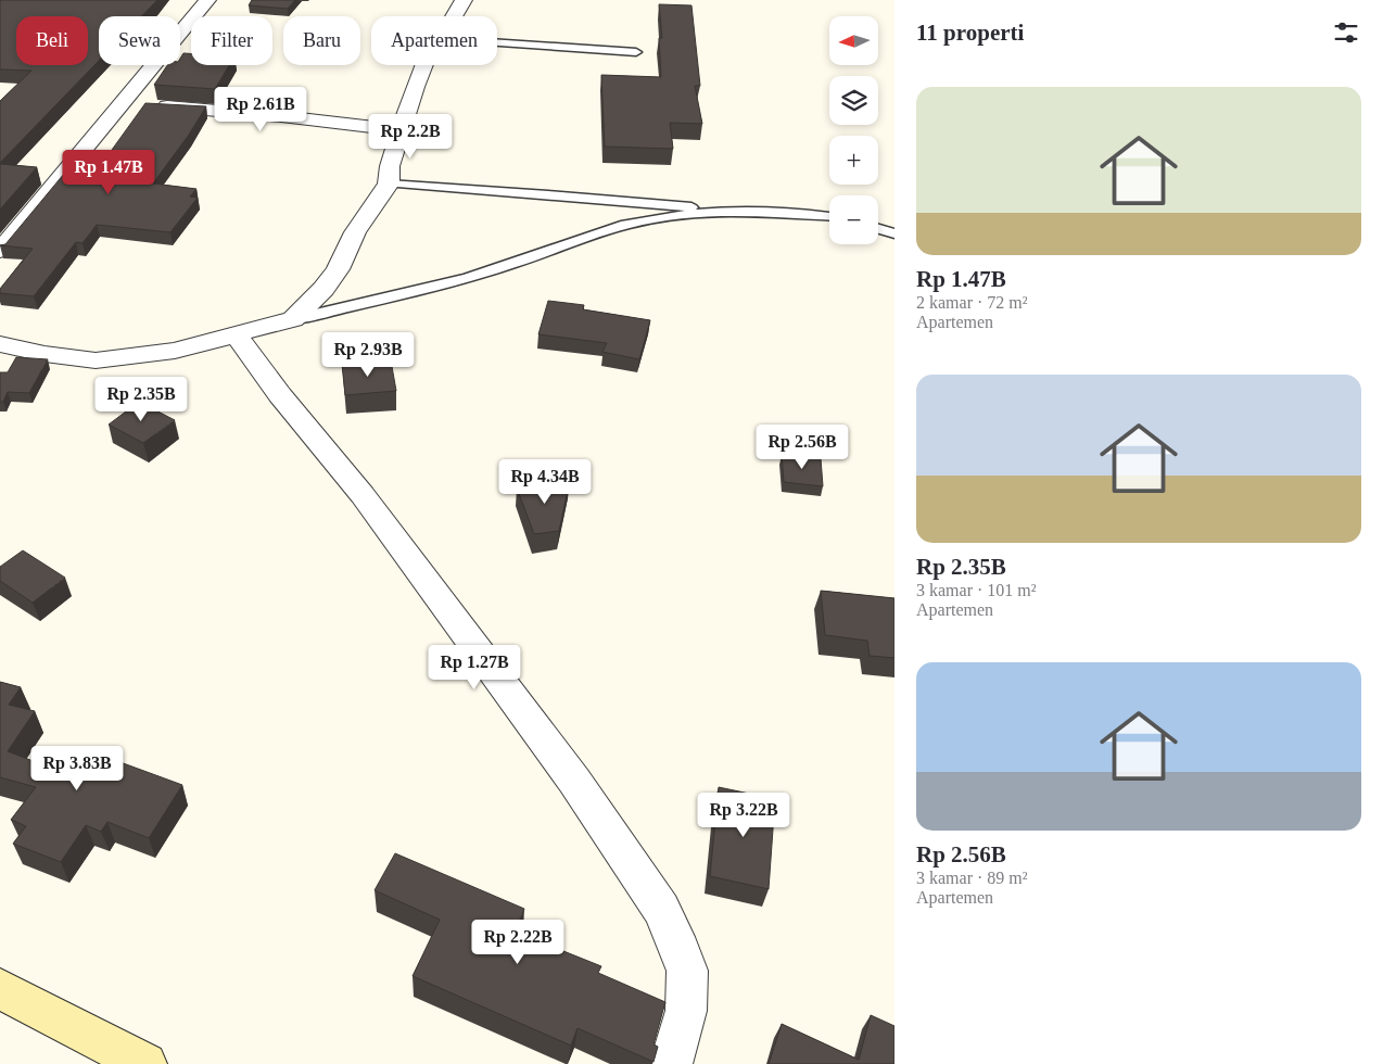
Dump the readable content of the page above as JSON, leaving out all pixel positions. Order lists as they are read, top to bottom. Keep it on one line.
{"north":"left","page":{"heading":"11 properti","map_buttons":["+","−"],"chip":["Beli","Sewa","Filter","Baru","Apartemen"],"list":[{"name":"Rp 1.47B","note":"2 kamar · 72 m² · Apartemen"},{"name":"Rp 2.35B","note":"3 kamar · 101 m² · Apartemen"},{"name":"Rp 2.56B","note":"3 kamar · 89 m² · Apartemen"}],"price":["Rp 2.61B","Rp 2.2B","Rp 1.47B","Rp 2.93B","Rp 2.35B","Rp 2.56B","Rp 4.34B","Rp 1.27B","Rp 3.83B","Rp 3.22B","Rp 2.22B"]}}
